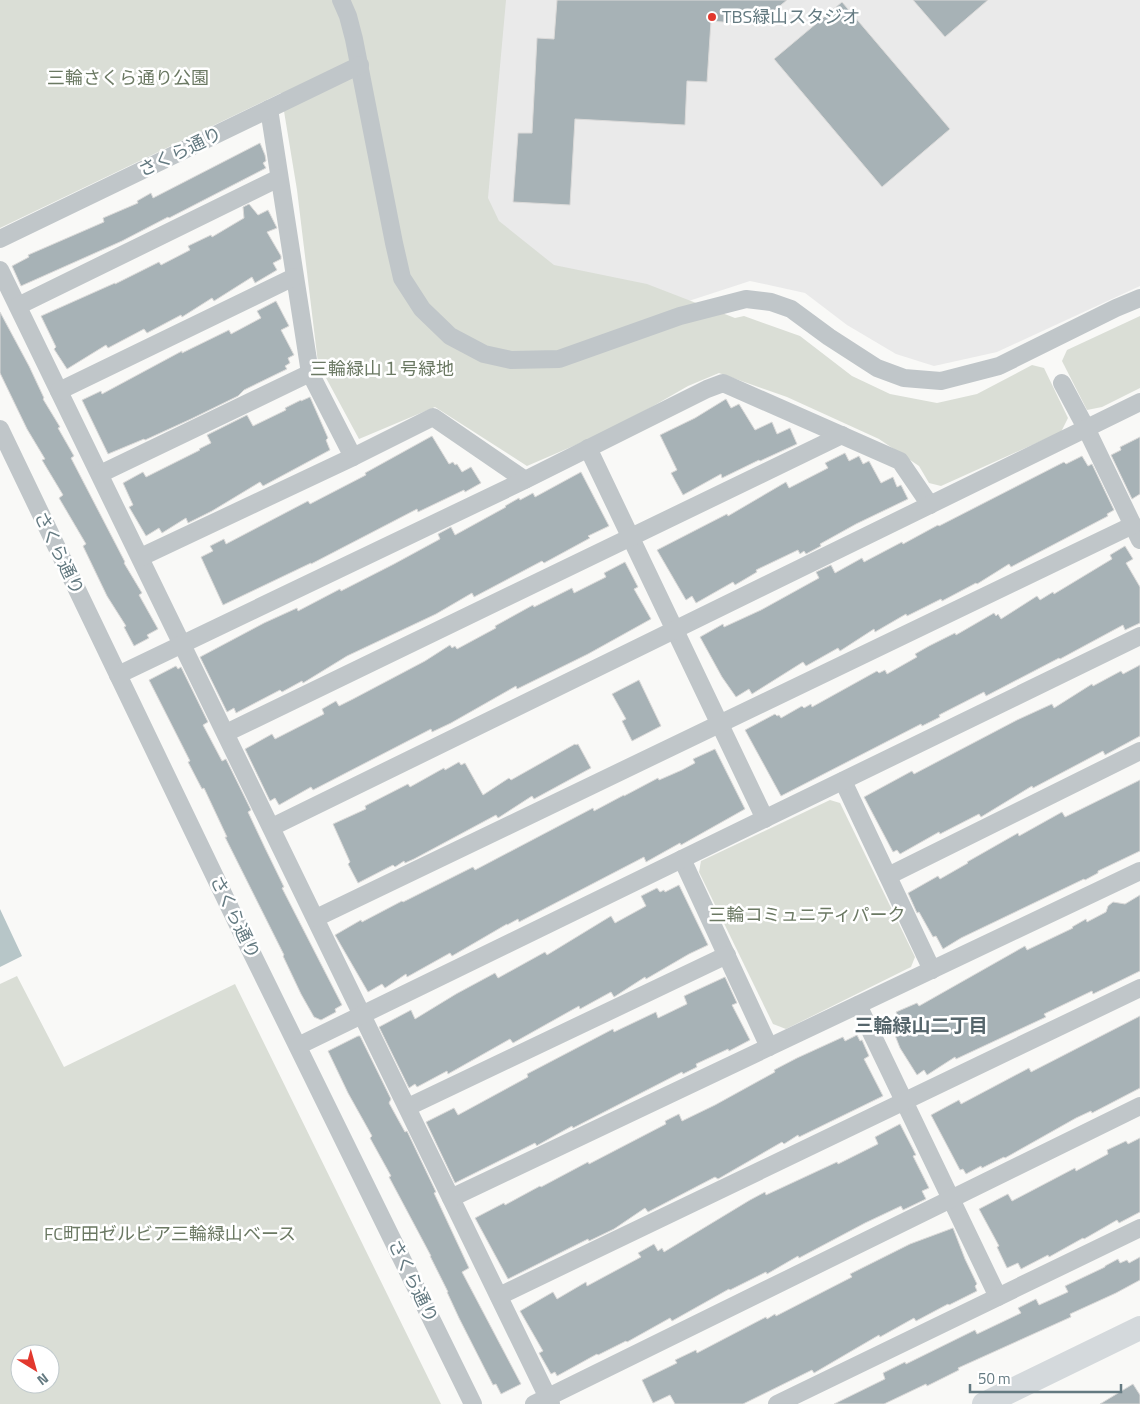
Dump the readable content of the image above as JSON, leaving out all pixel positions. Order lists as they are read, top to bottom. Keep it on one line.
{"streets":{"street":["さくら通り"]},"districts":["三輪緑山二丁目"],"parks":["三輪さくら通り公園","三輪緑山１号緑地","三輪コミュニティパーク","FC町田ゼルビア三輪緑山ベース"],"places":["TBS緑山スタジオ"],"scale_bar":"50 m","north":"bottom right"}
